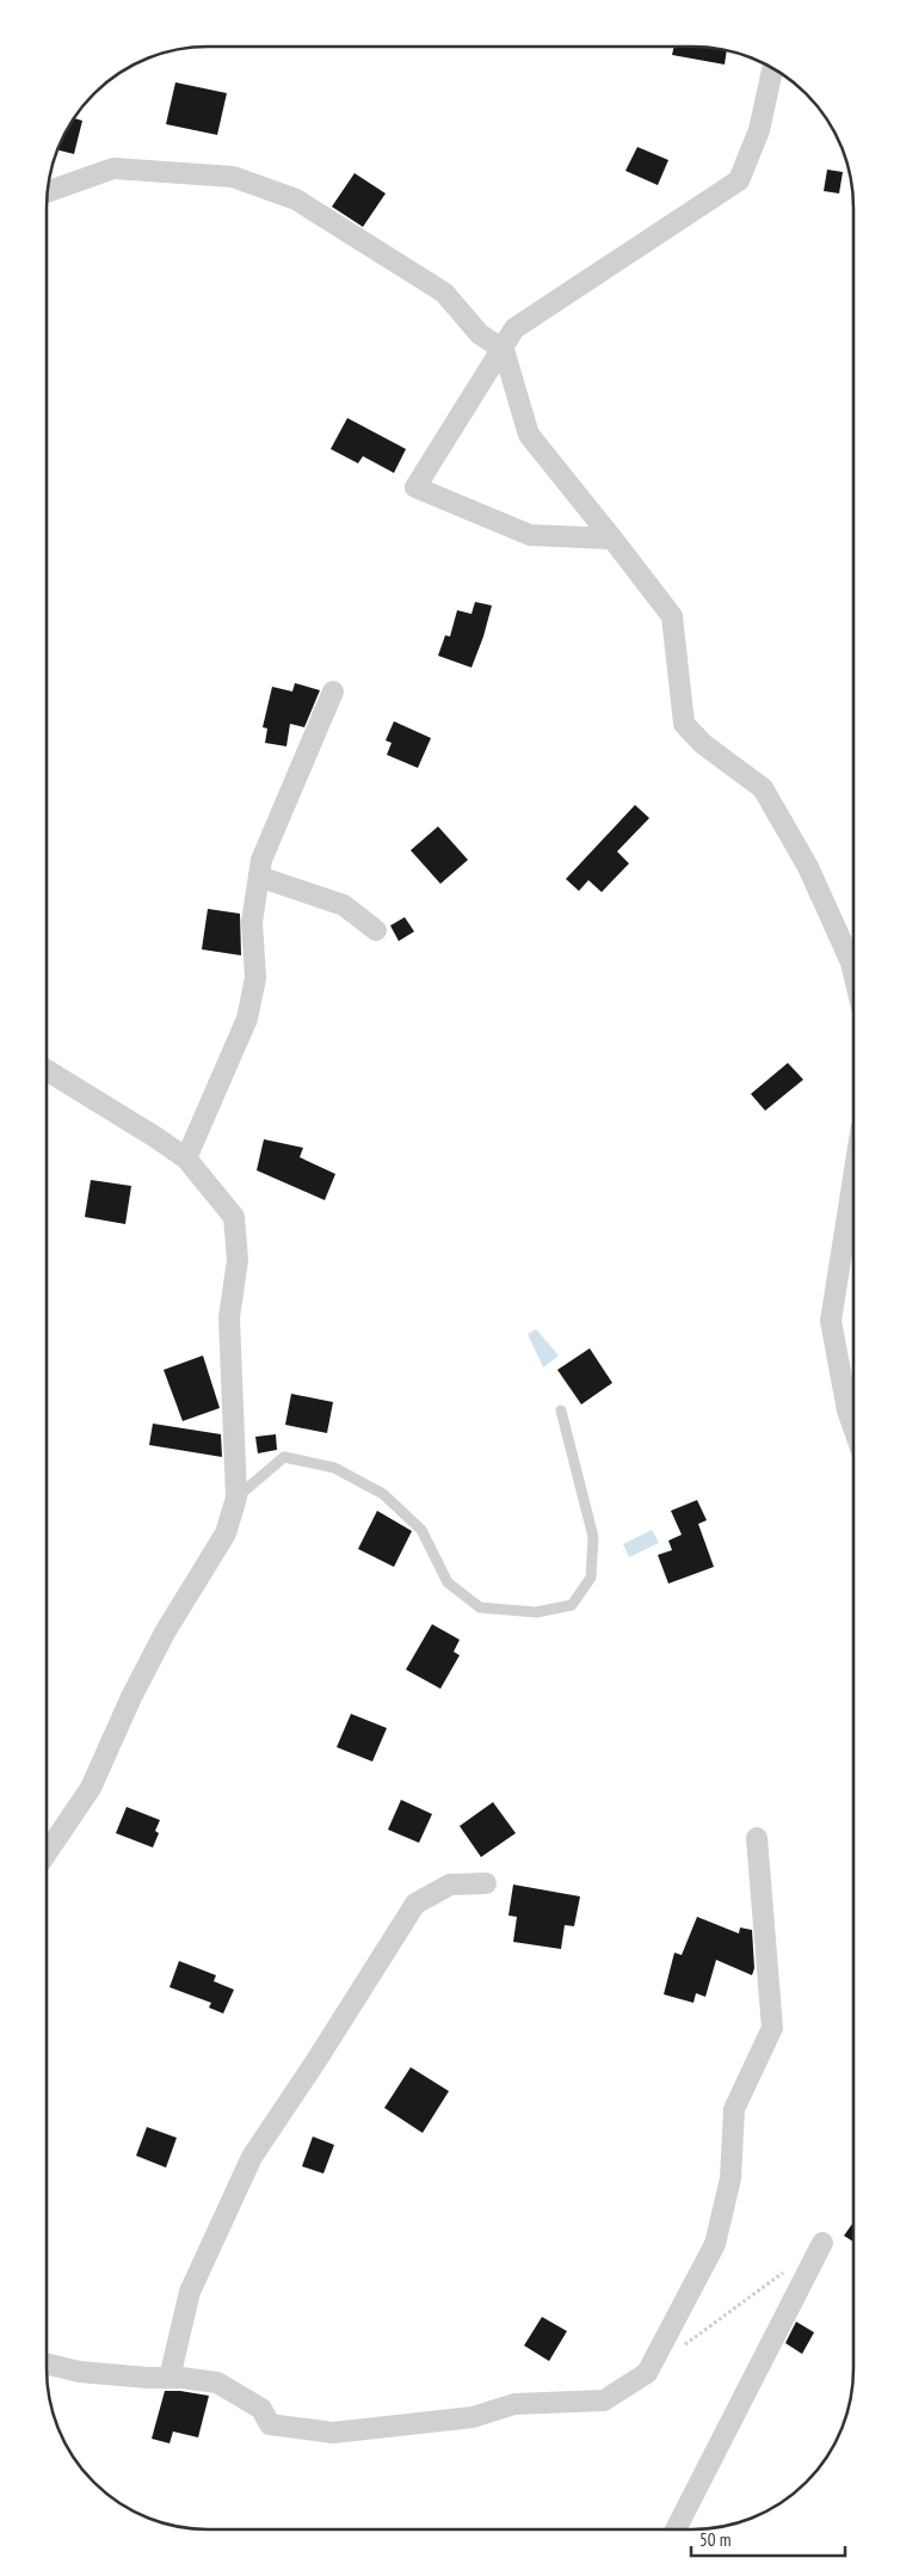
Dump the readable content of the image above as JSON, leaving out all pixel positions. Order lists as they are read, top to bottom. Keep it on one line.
{"scale_bar":"50 m"}
